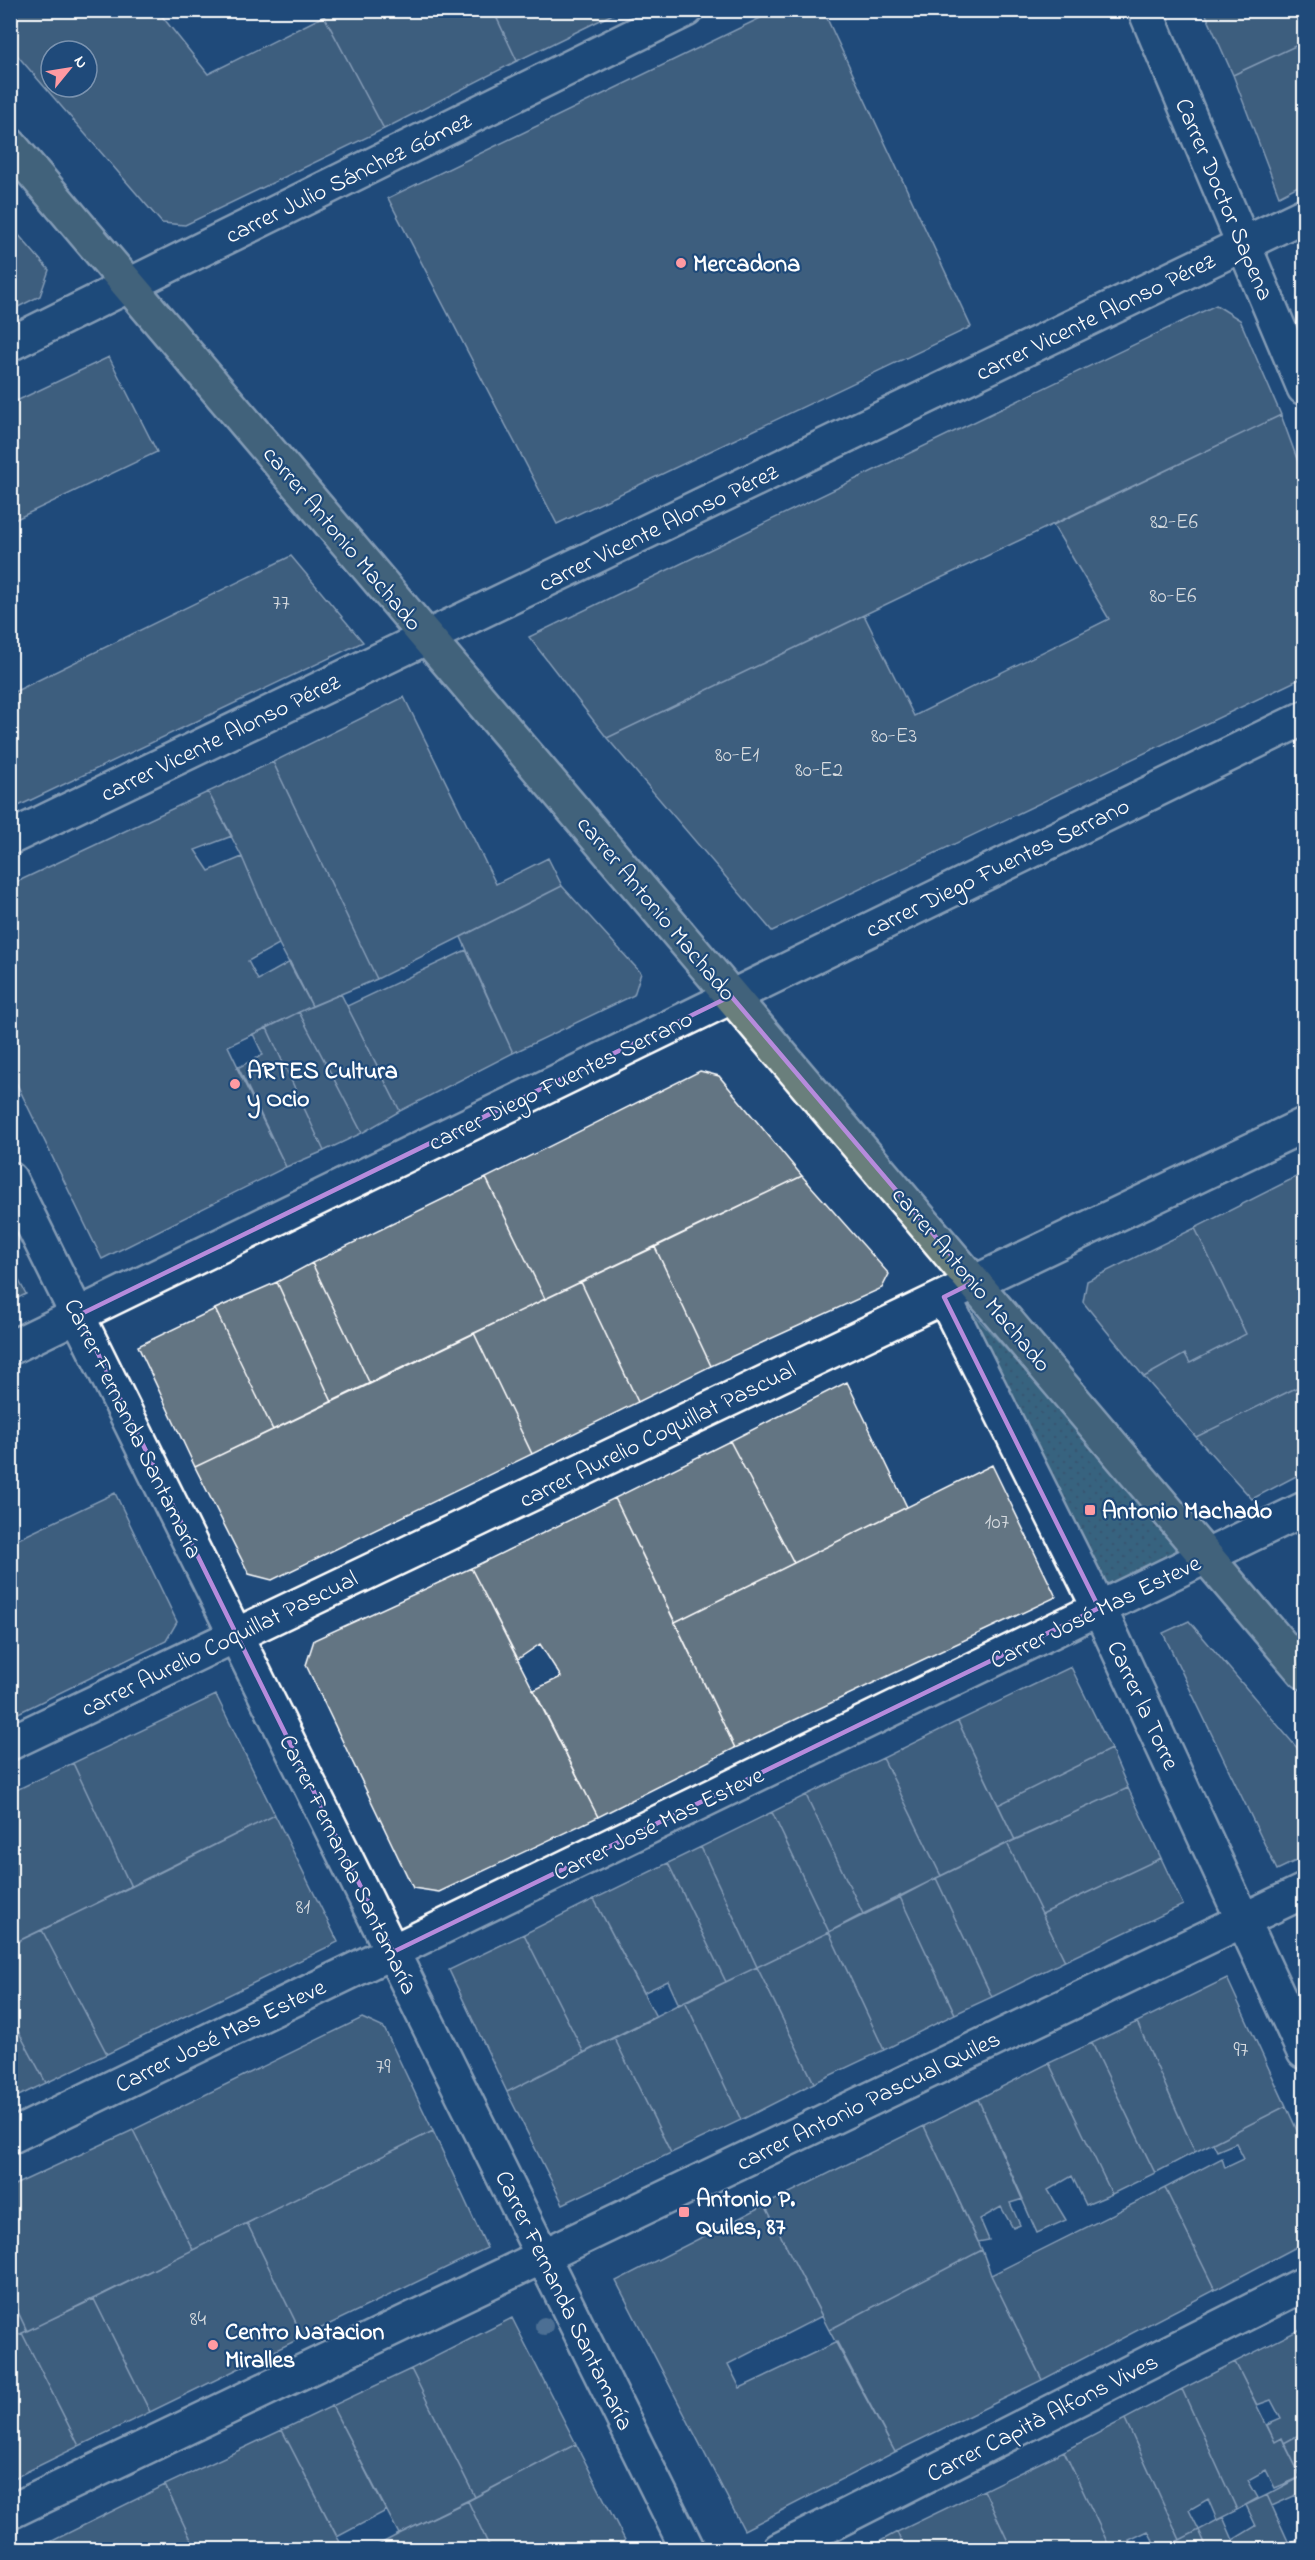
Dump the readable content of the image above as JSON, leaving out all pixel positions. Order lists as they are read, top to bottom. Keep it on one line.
{"streets":{"main road":["carrer Antonio Machado"],"street":["carrer Julio Sánchez Gómez","Carrer Doctor Sapena","carrer Vicente Alonso Pérez","carrer Diego Fuentes Serrano","Carrer Fernanda Santamaría","carrer Aurelio Coquillat Pascual","Carrer José Mas Esteve","Carrer la Torre","carrer Antonio Pascual Quiles","Carrer Capità Alfons Vives"]},"crossings":[["carrer Julio Sánchez Gómez","carrer Antonio Machado"],["Carrer Doctor Sapena","carrer Vicente Alonso Pérez"],["carrer Vicente Alonso Pérez","carrer Antonio Machado"],["carrer Antonio Machado","carrer Diego Fuentes Serrano"],["carrer Antonio Machado","carrer Aurelio Coquillat Pascual"],["carrer Antonio Machado","Carrer José Mas Esteve"],["carrer Diego Fuentes Serrano","Carrer Fernanda Santamaría"],["Carrer Fernanda Santamaría","carrer Aurelio Coquillat Pascual"],["Carrer Fernanda Santamaría","Carrer José Mas Esteve"],["Carrer Fernanda Santamaría","carrer Antonio Pascual Quiles"],["carrer Aurelio Coquillat Pascual","Carrer la Torre"],["Carrer José Mas Esteve","Carrer la Torre"],["Carrer la Torre","carrer Antonio Pascual Quiles"]],"places":{"other":["Mercadona","ARTES Cultura y Ocio","Centro Natacion Miralles"],"transit":["Antonio Machado","Antonio P. Quiles, 87"]},"house_numbers":["82-E6","80-E6","77","80-E3","80-E1","80-E2","107","81","97","79","84"],"north":"top right"}
